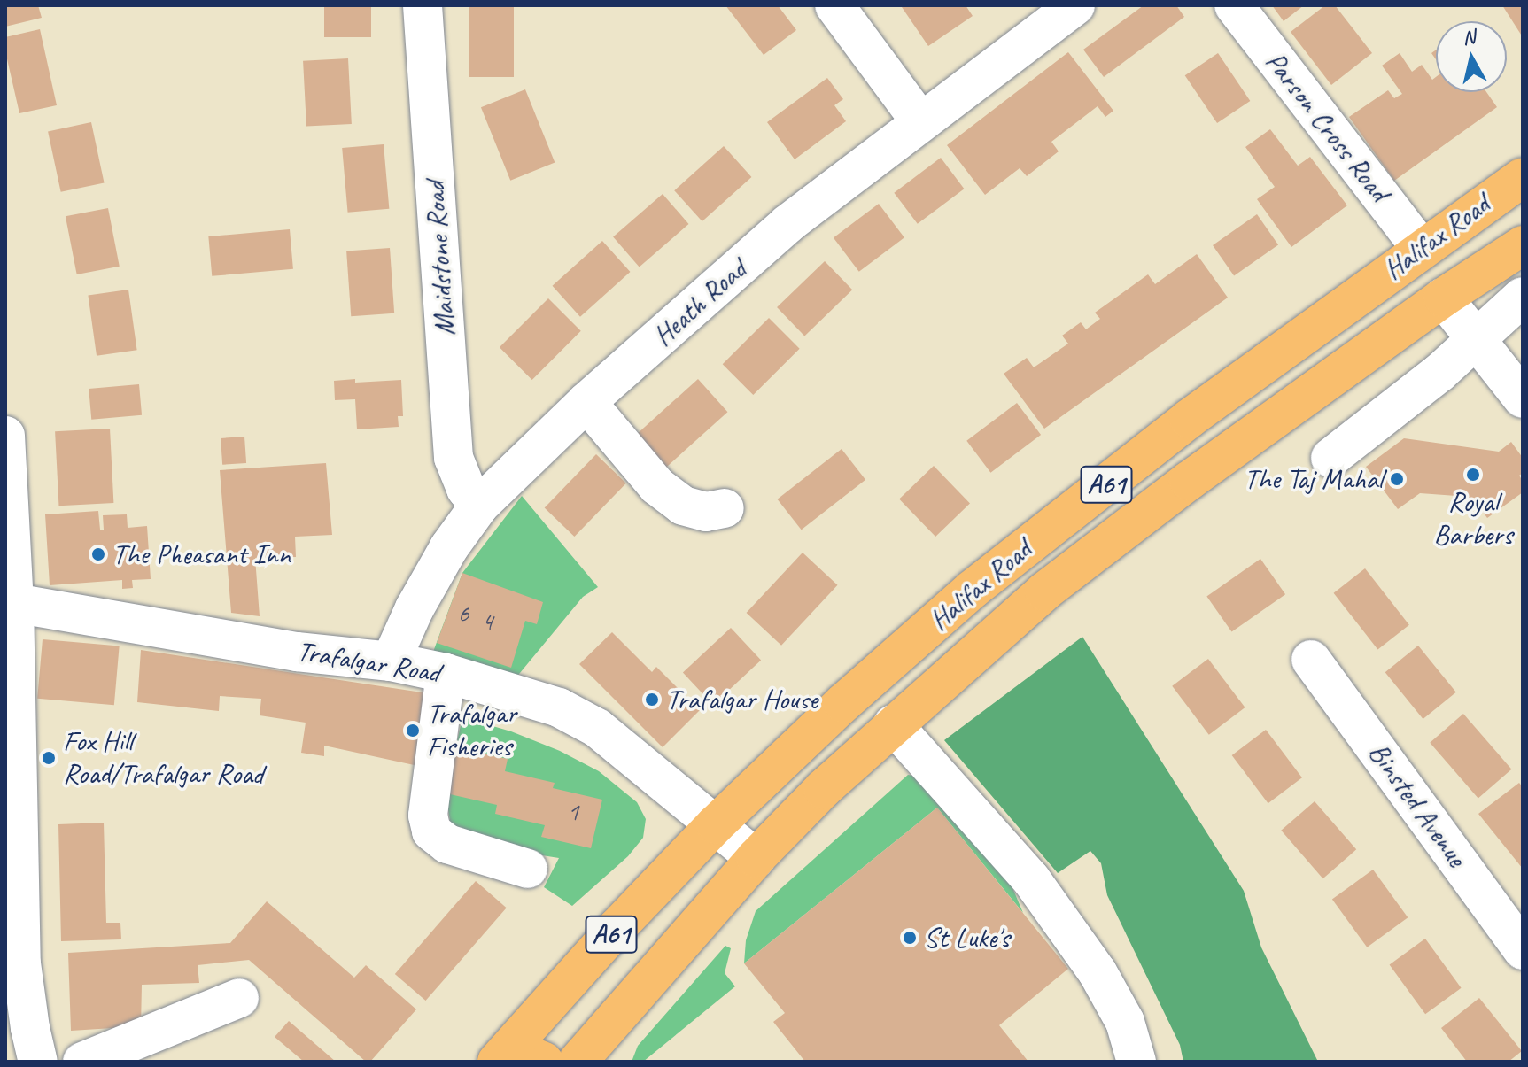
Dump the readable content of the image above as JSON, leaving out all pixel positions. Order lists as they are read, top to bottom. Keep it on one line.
{"streets":{"highway":["Halifax Road","A61"],"street":["Parson Cross Road","Maidstone Road","Heath Road","Trafalgar Road","Binsted Avenue"]},"crossings":[["Parson Cross Road","Halifax Road"],["Halifax Road","Trafalgar Road"],["Maidstone Road","Heath Road"],["Heath Road","Trafalgar Road"]],"places":["Royal Barbers","The Taj Mahal","The Pheasant Inn","Trafalgar House","Trafalgar Fisheries","Fox Hill Road/Trafalgar Road","St Luke's"],"house_numbers":["6","4","1"],"north":"top"}
